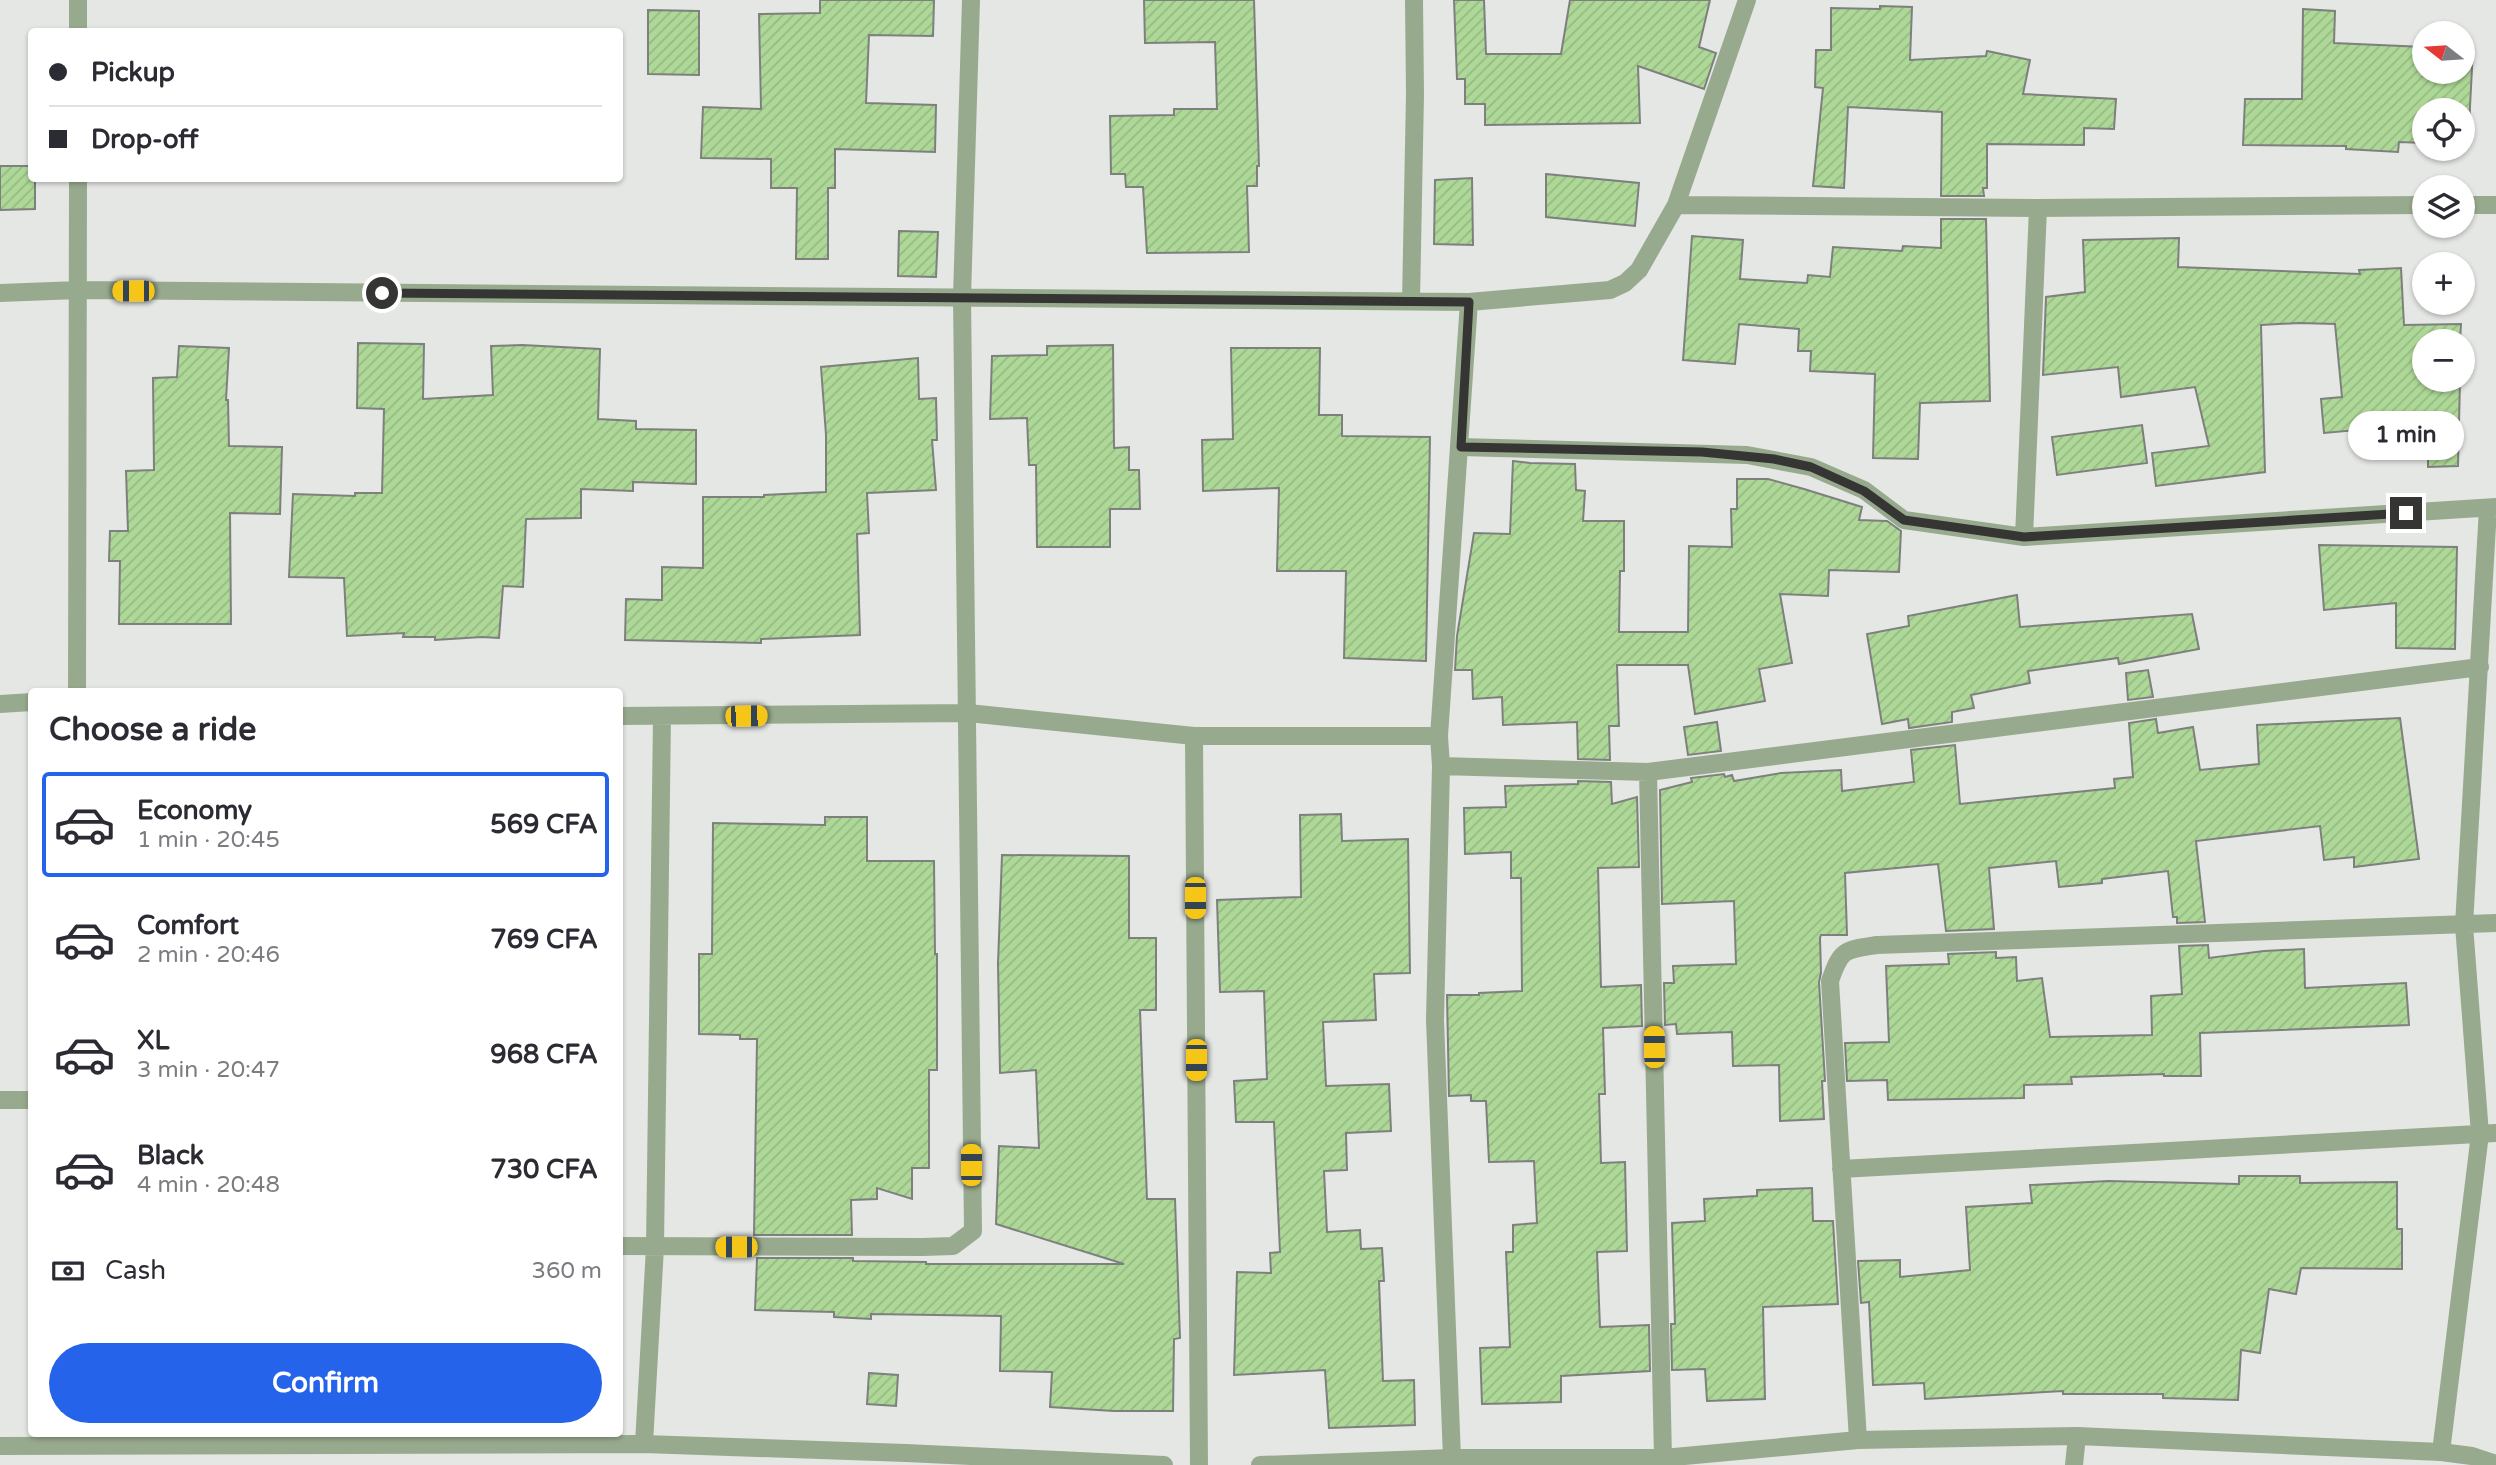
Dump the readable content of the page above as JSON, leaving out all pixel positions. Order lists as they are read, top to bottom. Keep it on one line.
{"north":"left","page":{"map_buttons":["+","−"],"banner":["Pickup","Drop-off"],"bubble":"1 min","heading":"Choose a ride","list":[{"name":"Economy","note":"1 min · 20:45","value":"569 CFA"},{"name":"Comfort","note":"2 min · 20:46","value":"769 CFA"},{"name":"XL","note":"3 min · 20:47","value":"968 CFA"},{"name":"Black","note":"4 min · 20:48","value":"730 CFA"}],"pay":["Cash","360 m"],"buttons":"Confirm"}}
